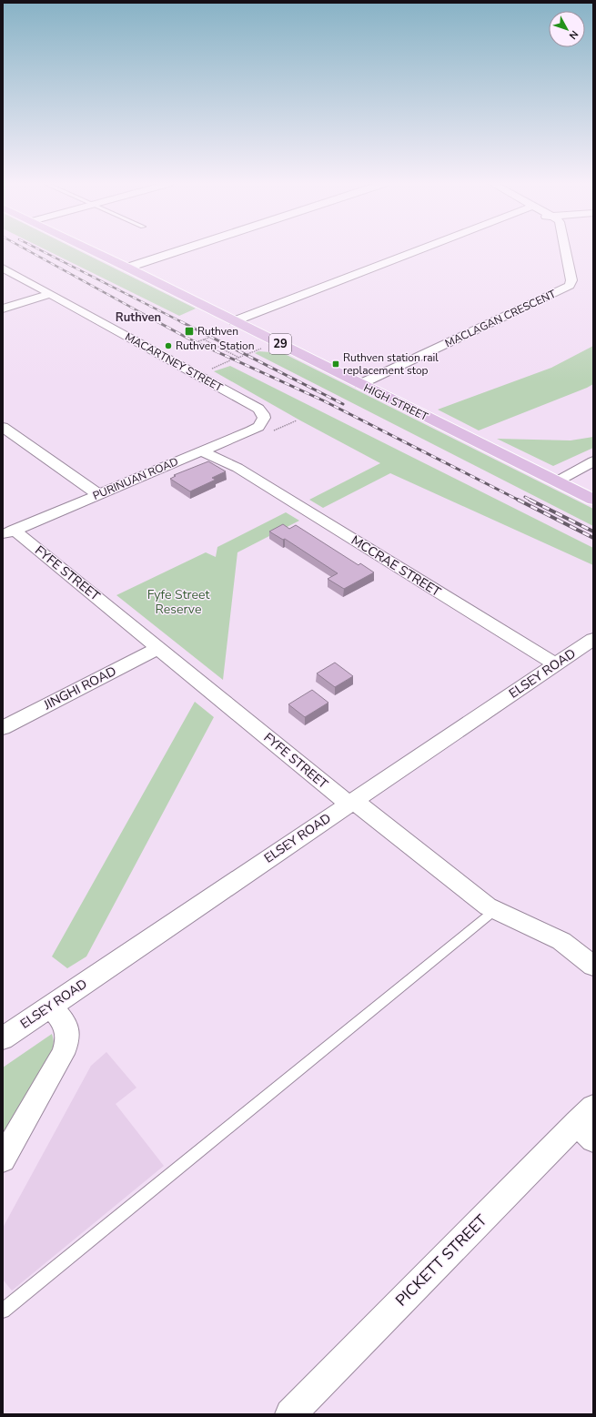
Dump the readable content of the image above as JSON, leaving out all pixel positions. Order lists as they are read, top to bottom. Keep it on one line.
{"streets":{"main road":["29","HIGH STREET"],"street":["MACLAGAN CRESCENT","MACARTNEY STREET","PURINUAN ROAD","MCCRAE STREET","FYFE STREET","ELSEY ROAD","JINGHI ROAD","PICKETT STREET"]},"crossings":[["MACLAGAN CRESCENT","HIGH STREET"],["MACARTNEY STREET","PURINUAN ROAD"],["PURINUAN ROAD","MCCRAE STREET"],["PURINUAN ROAD","FYFE STREET"],["MCCRAE STREET","ELSEY ROAD"],["FYFE STREET","ELSEY ROAD"],["FYFE STREET","JINGHI ROAD"]],"districts":["Ruthven"],"parks":["Fyfe Street Reserve"],"places":{"transit":["Ruthven","Ruthven station rail replacement stop"],"other":["Ruthven Station"]},"north":"bottom right"}
